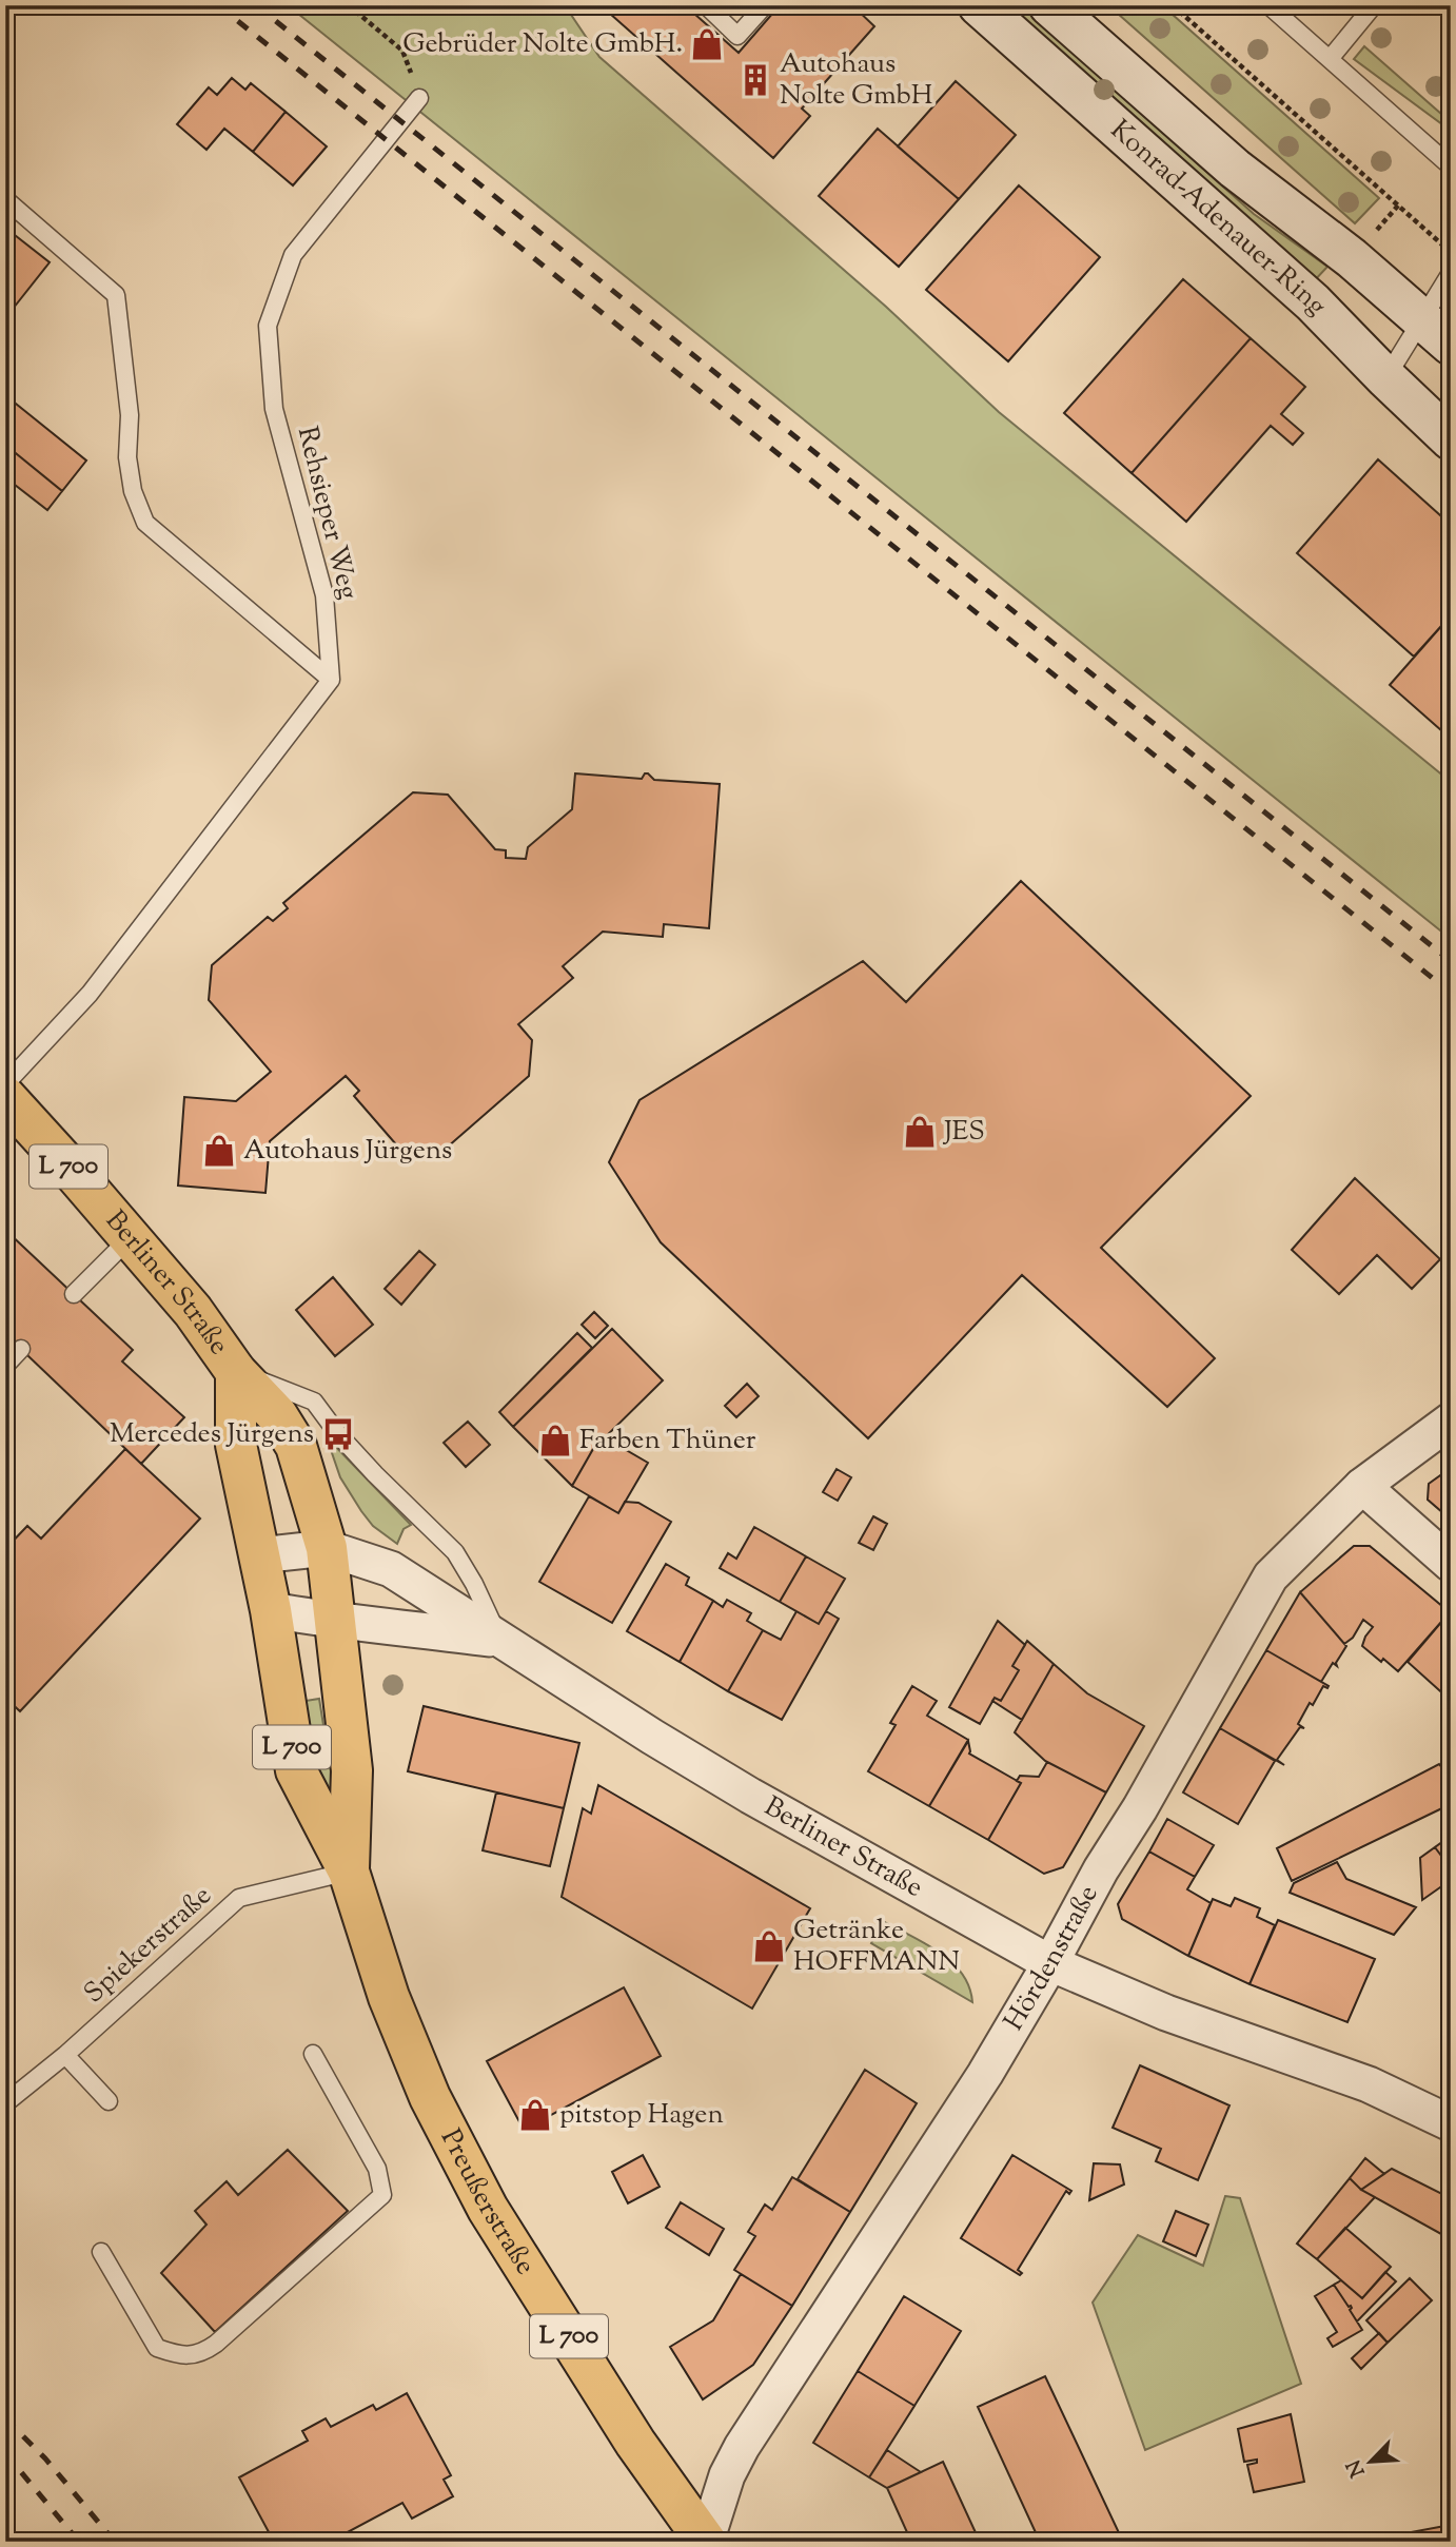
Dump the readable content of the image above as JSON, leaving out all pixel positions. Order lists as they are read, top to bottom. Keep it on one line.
{"streets":{"main road":["L 700","Berliner Straße","Preußerstraße"],"street":["Konrad-Adenauer-Ring","Hördenstraße"],"lane":["Rehsieper Weg","Spiekerstraße"]},"crossings":[["Berliner Straße","Hördenstraße"],["Berliner Straße","Preußerstraße"],["Spiekerstraße","Preußerstraße"],["Hördenstraße","Preußerstraße"]],"places":{"shop":["Gebrüder Nolte GmbH.","JES","Autohaus Jürgens","Farben Thüner","Getränke HOFFMANN","pitstop Hagen"],"building":["Autohaus Nolte GmbH"],"bus stop":["Mercedes Jürgens"]},"north":"bottom left"}
